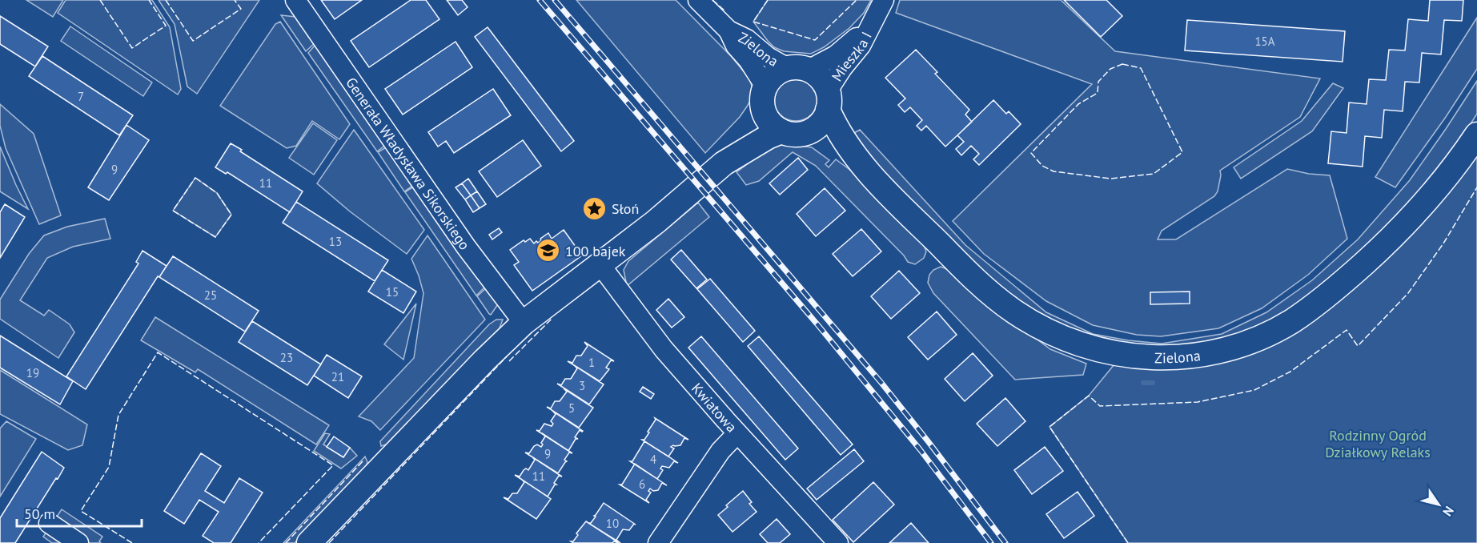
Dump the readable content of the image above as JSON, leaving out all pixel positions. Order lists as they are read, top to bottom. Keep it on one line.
{"streets":{"main road":["Zielona"],"street":["Mieszka I","Generała Władysława Sikorskiego","Kwiatowa"]},"crossings":[["Zielona","Mieszka I"]],"parks":["Rodzinny Ogród Działkowy Relaks"],"places":{"place":["Słoń"],"school or university":["100 bajek"]},"house_numbers":["15A","7","9","11","13","15","25","23","1","19","21","3","5","9","4","11","6","10"],"scale_bar":"50 m","north":"bottom right"}
